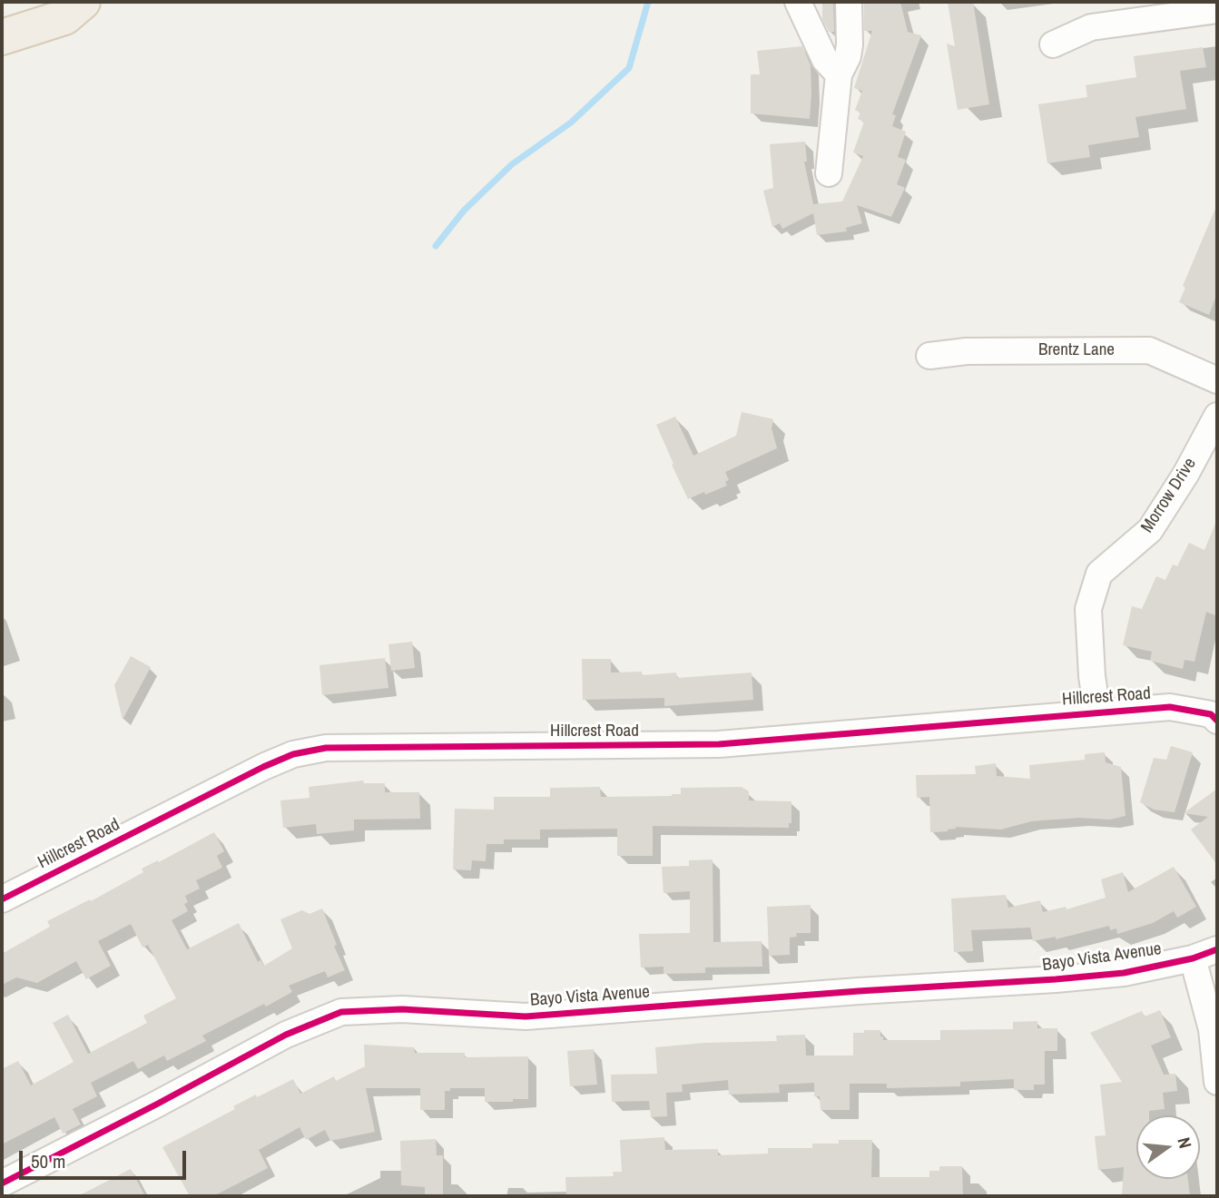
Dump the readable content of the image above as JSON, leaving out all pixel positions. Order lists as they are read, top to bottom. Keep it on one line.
{"streets":{"street":["Brentz Lane","Morrow Drive","Hillcrest Road","Bayo Vista Avenue"]},"crossings":[["Morrow Drive","Hillcrest Road"]],"scale_bar":"50 m","north":"right"}
